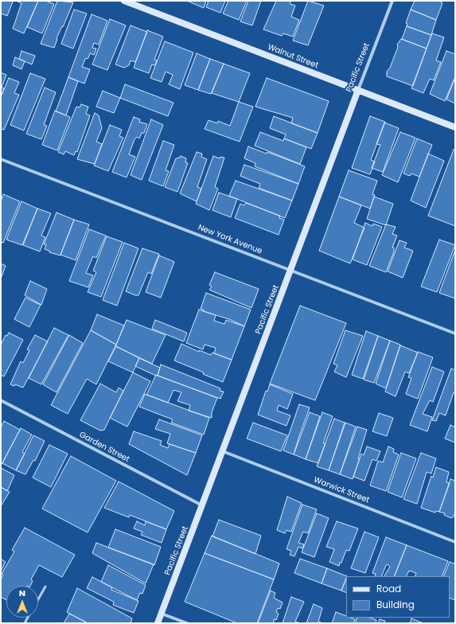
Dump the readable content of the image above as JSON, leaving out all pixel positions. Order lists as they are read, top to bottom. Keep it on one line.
{"streets":{"street":["Walnut Street","Pacific Street","New York Avenue","Garden Street","Warwick Street"]},"crossings":[["Walnut Street","Pacific Street"],["Pacific Street","New York Avenue"],["Pacific Street","Garden Street"],["Pacific Street","Warwick Street"]],"legend":["Road","Building"],"north":"top"}
